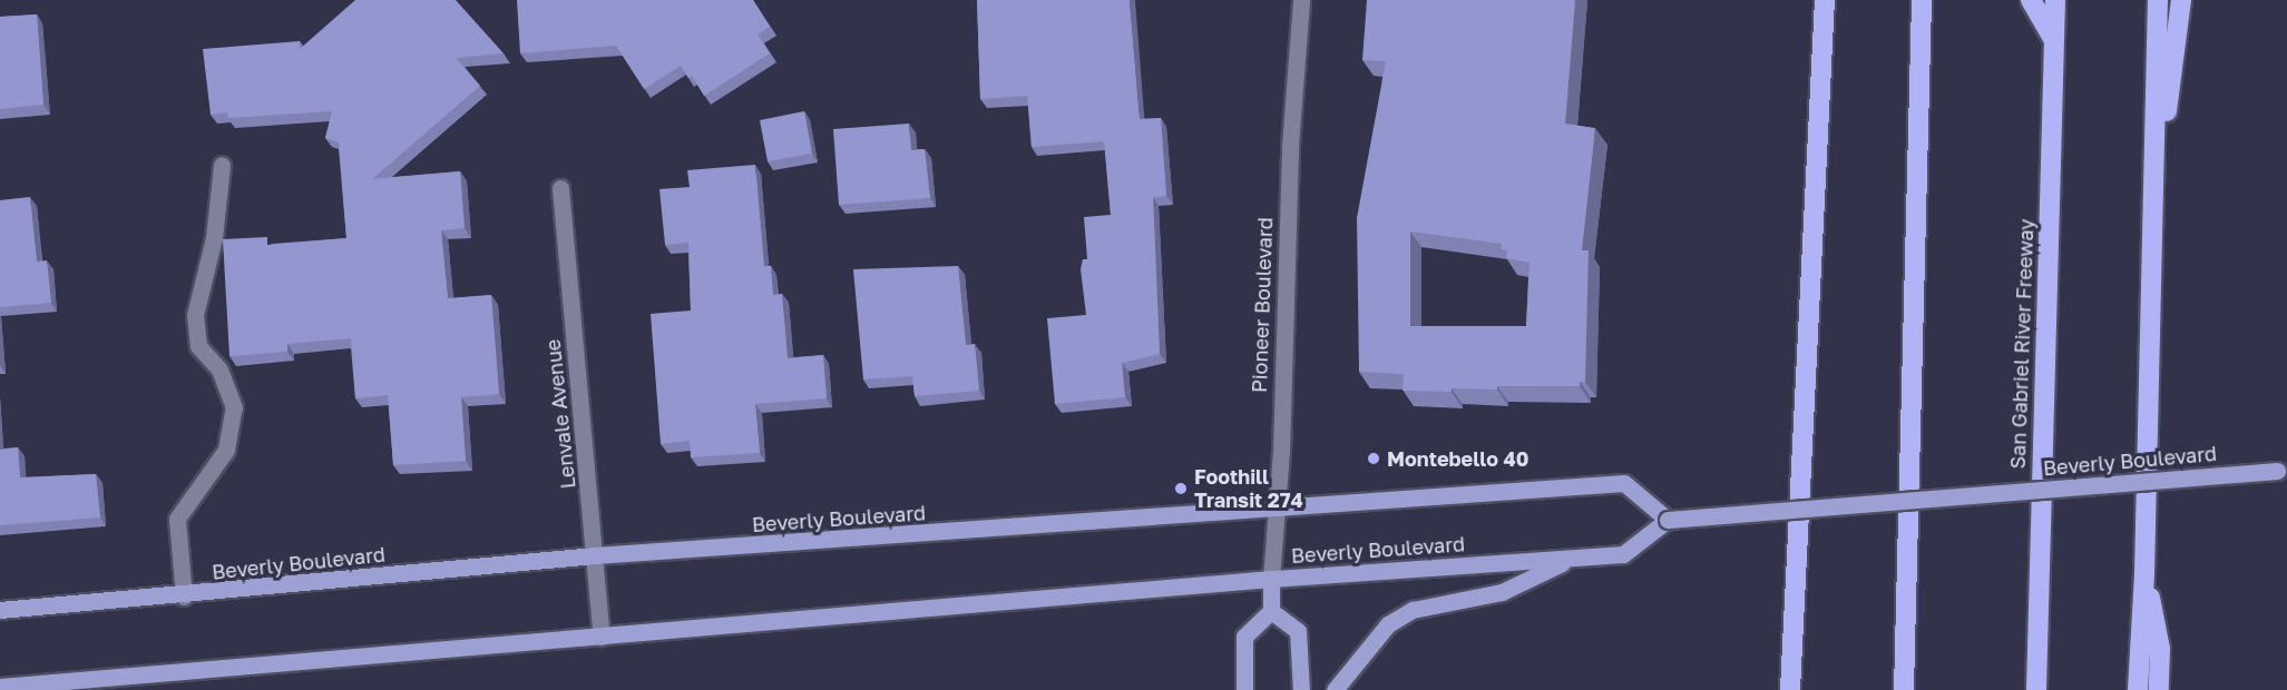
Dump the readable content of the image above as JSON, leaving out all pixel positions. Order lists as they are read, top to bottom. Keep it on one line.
{"streets":{"highway":["San Gabriel River Freeway"],"main road":["Pioneer Boulevard","Beverly Boulevard"],"street":["Lenvale Avenue"]},"crossings":[["Pioneer Boulevard","Beverly Boulevard"],["Lenvale Avenue","Beverly Boulevard"]],"places":["Montebello 40","Foothill Transit 274"]}
